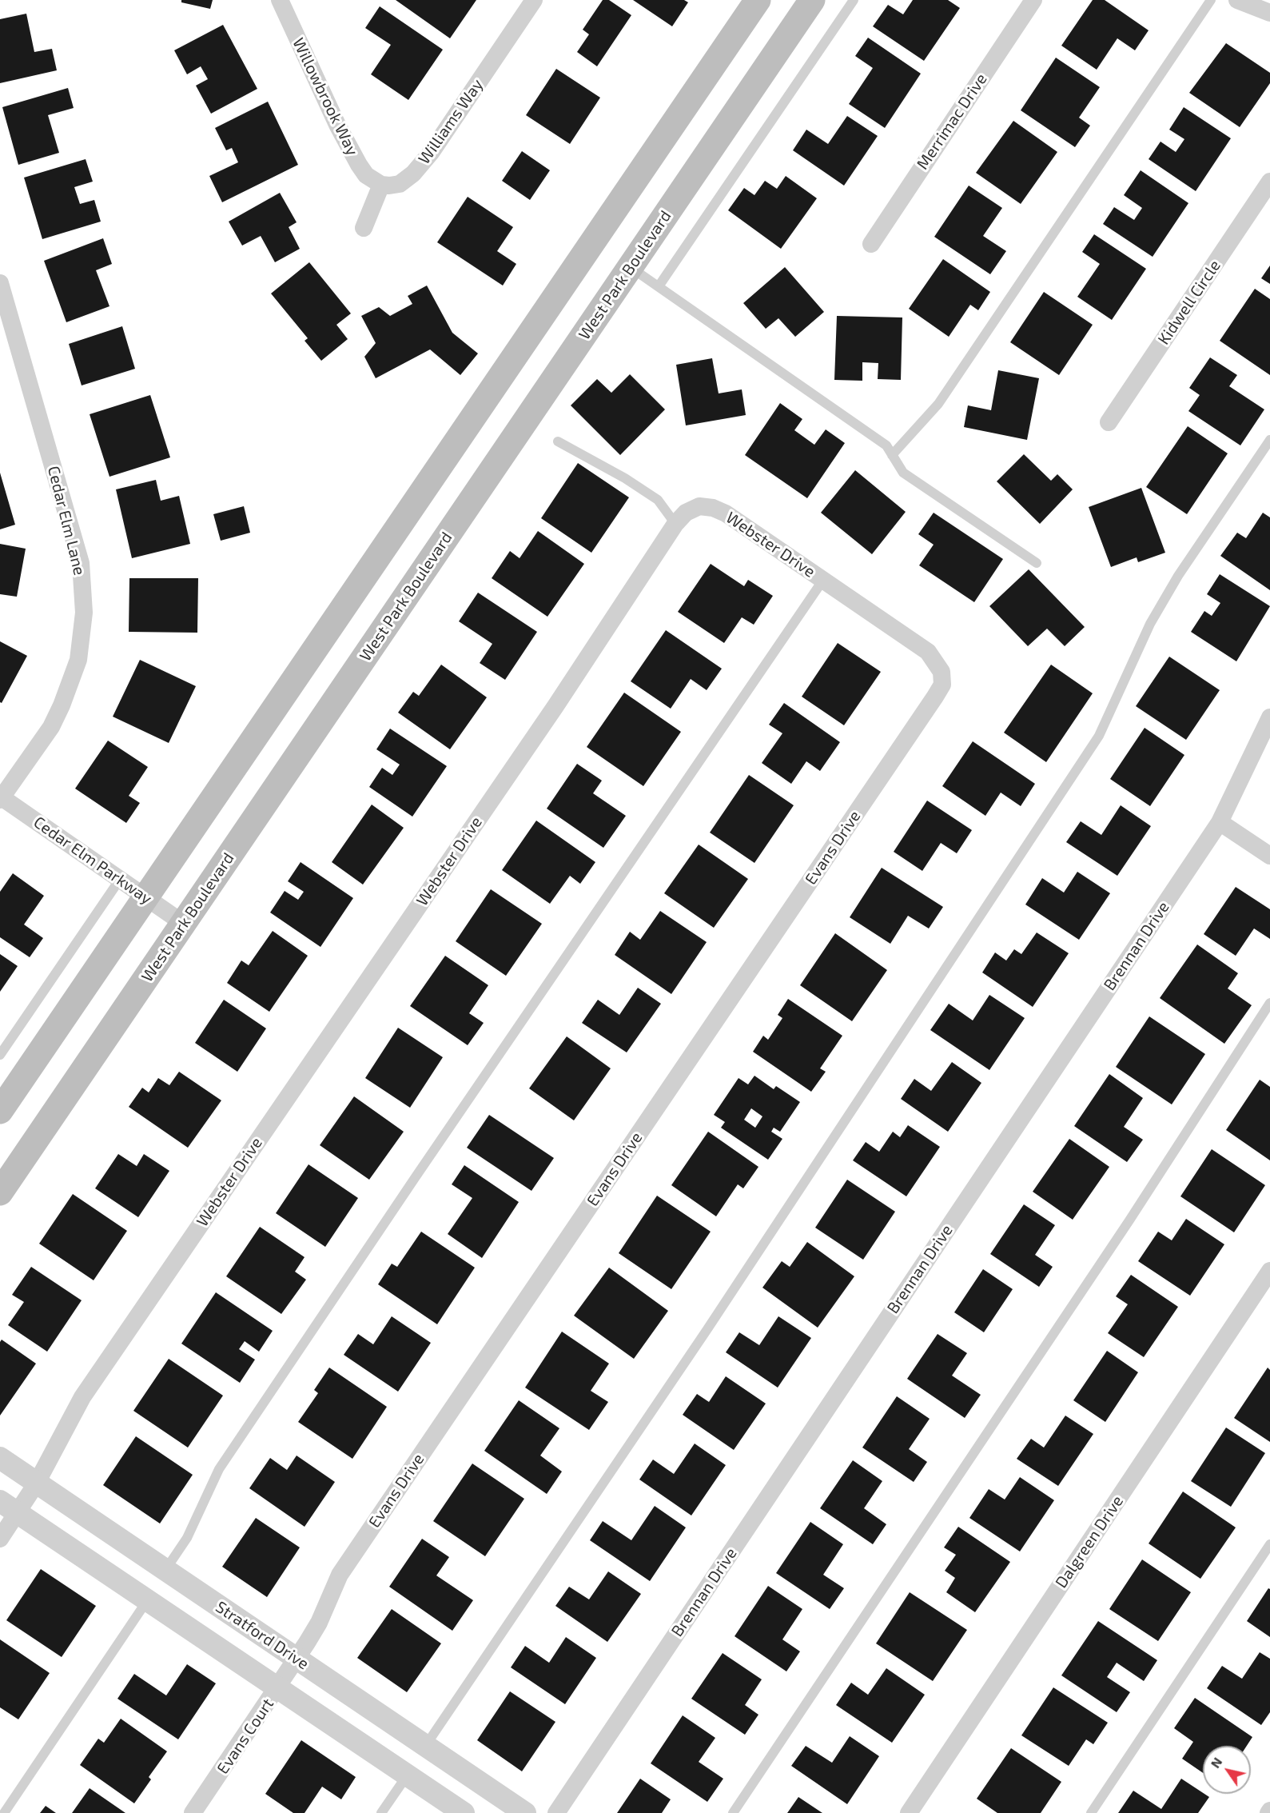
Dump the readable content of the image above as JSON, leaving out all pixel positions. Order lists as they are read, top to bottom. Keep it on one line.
{"streets":{"main road":["West Park Boulevard"],"street":["Willowbrook Way","Williams Way","Merrimac Drive","Kidwell Circle","Cedar Elm Lane","Webster Drive","Evans Drive","Cedar Elm Parkway","Brennan Drive","Dalgreen Drive","Stratford Drive","Evans Court"]},"crossings":[["Willowbrook Way","Williams Way"],["West Park Boulevard","Cedar Elm Parkway"],["Cedar Elm Lane","Cedar Elm Parkway"],["Webster Drive","Evans Drive"],["Webster Drive","Stratford Drive"],["Evans Drive","Stratford Drive"],["Evans Drive","Evans Court"],["Stratford Drive","Evans Court"]],"north":"top left"}
